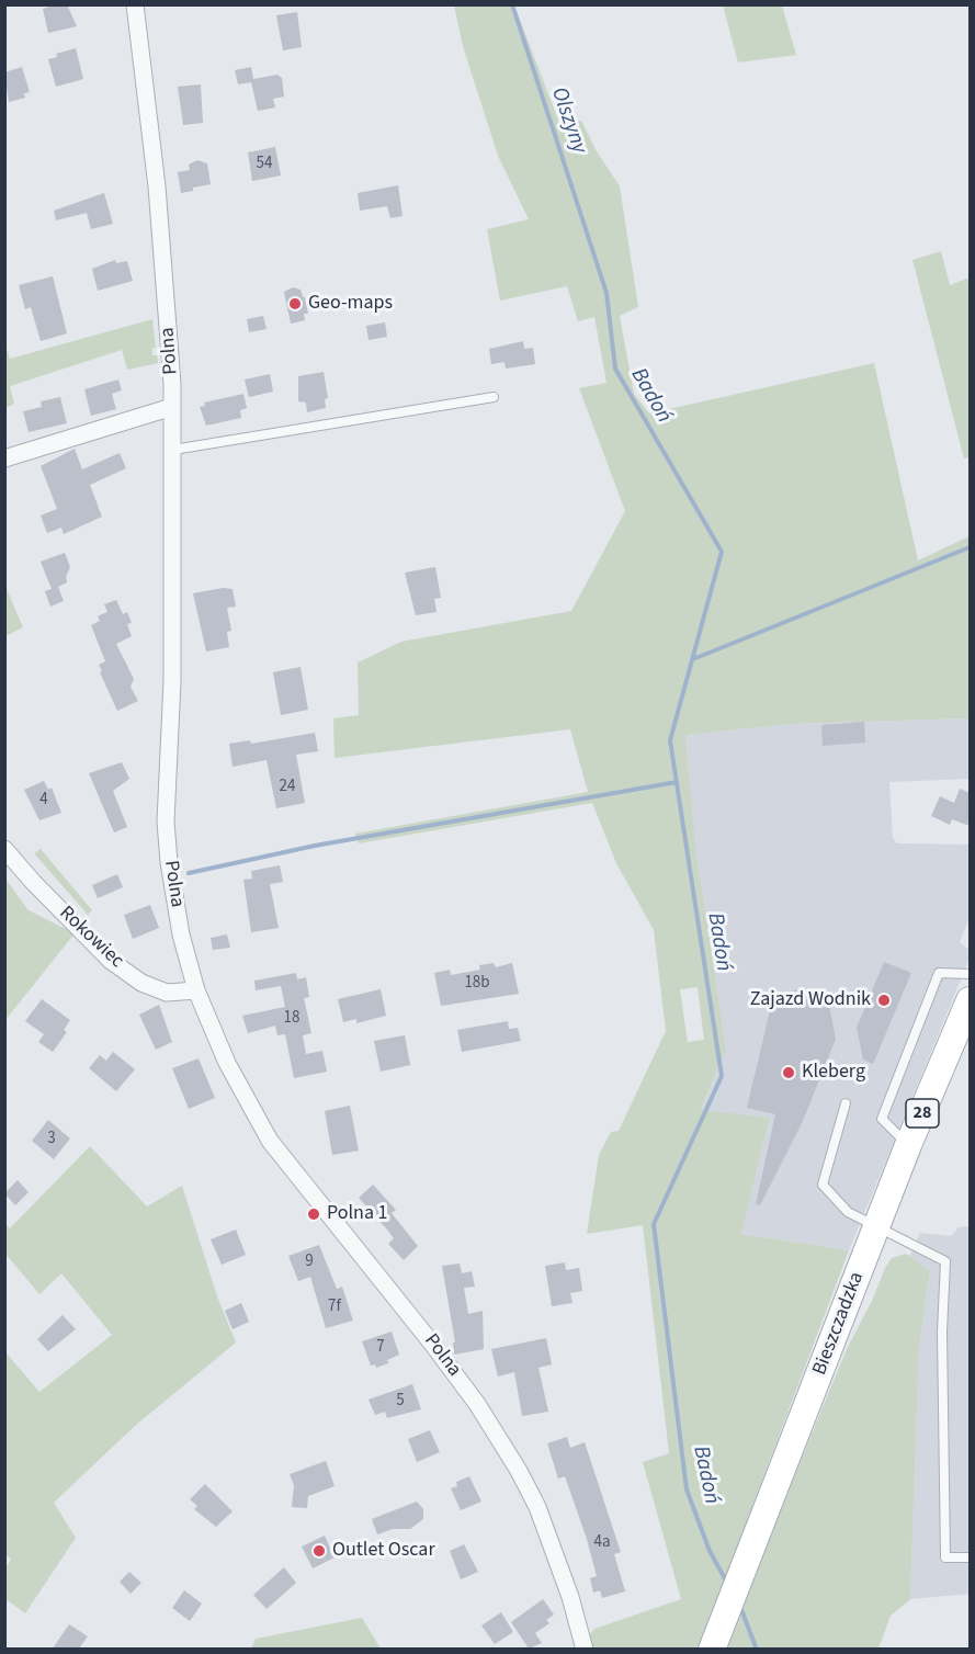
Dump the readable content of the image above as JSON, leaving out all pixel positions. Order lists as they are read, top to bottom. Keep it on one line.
{"streets":{"main road":["28","Bieszczadzka"],"street":["Polna","Rokowiec"]},"crossings":[["Polna","Rokowiec"]],"water":["Olszyny","Badoń"],"places":["Geo-maps","Zajazd Wodnik","Kleberg","Polna 1","Outlet Oscar"],"house_numbers":["54","24","4","18b","18","3","9","7f","7","5","4a"]}
